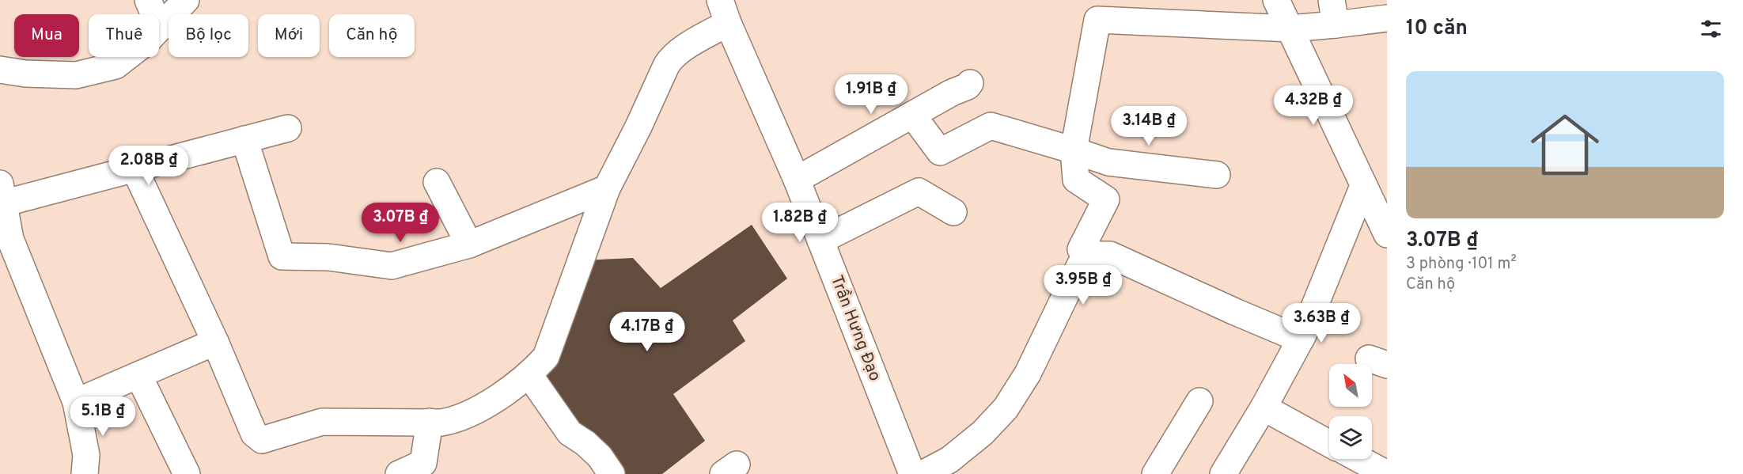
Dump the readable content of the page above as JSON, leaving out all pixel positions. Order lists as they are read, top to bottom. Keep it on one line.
{"streets":{"street":["Trần Hưng Đạo"]},"north":"top left","page":{"heading":"10 căn","chip":["Mua","Thuê","Bộ lọc","Mới","Căn hộ"],"list":[{"name":"3.07B ₫","note":"3 phòng · 101 m² · Căn hộ"}],"price":["1.91B ₫","4.32B ₫","3.14B ₫","2.08B ₫","3.07B ₫","1.82B ₫","3.95B ₫","3.63B ₫","4.17B ₫","5.1B ₫"]}}
